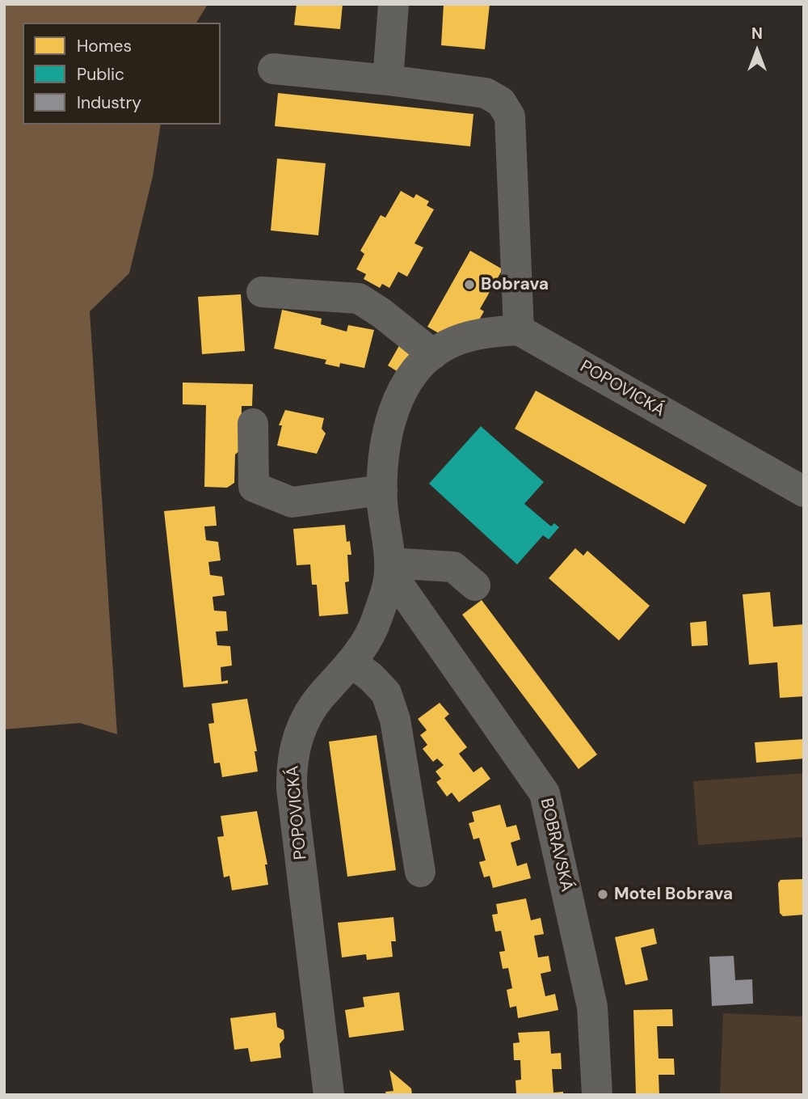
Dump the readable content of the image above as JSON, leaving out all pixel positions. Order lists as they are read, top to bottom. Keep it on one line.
{"streets":{"street":["POPOVICKÁ","BOBRAVSKÁ"]},"crossings":[["POPOVICKÁ","BOBRAVSKÁ"]],"places":["Bobrava","Motel Bobrava"],"legend":["Homes","Public","Industry"],"north":"top"}
